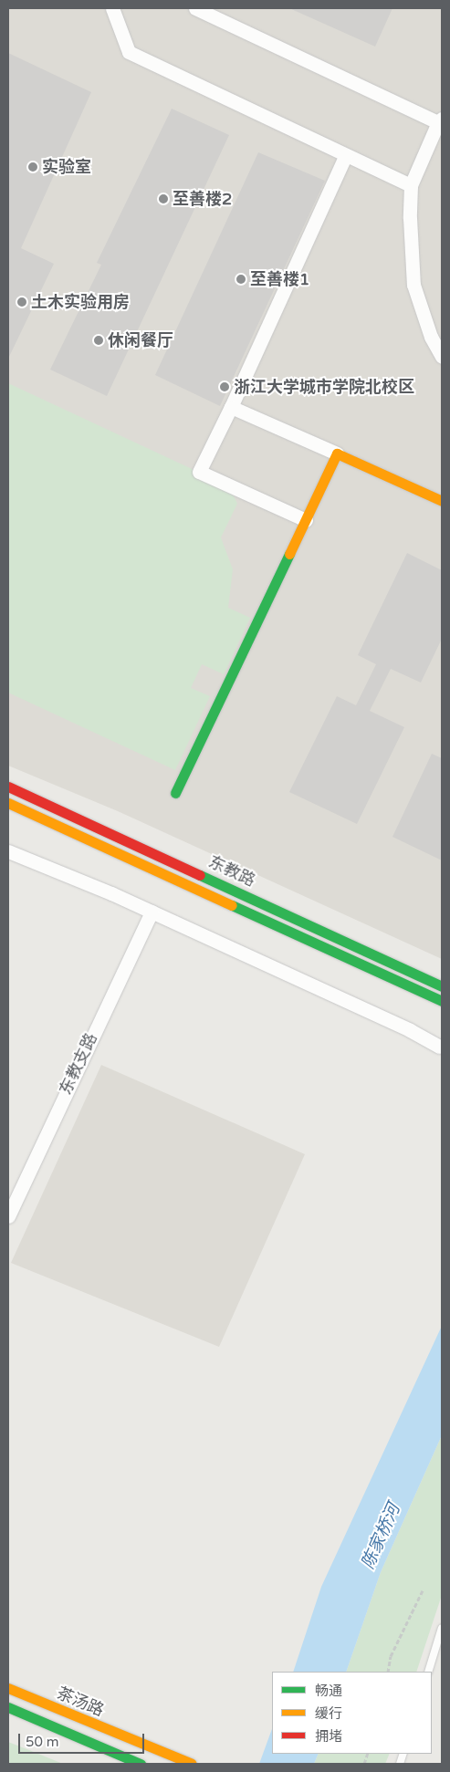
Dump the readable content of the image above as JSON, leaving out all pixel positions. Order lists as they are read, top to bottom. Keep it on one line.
{"streets":{"street":["东教路","东教支路","茶汤路"]},"water":["陈家桥河"],"places":["实验室","至善楼2","至善楼1","土木实验用房","休闲餐厅","浙江大学城市学院北校区"],"legend":["畅通","缓行","拥堵"],"scale_bar":"50 m"}
